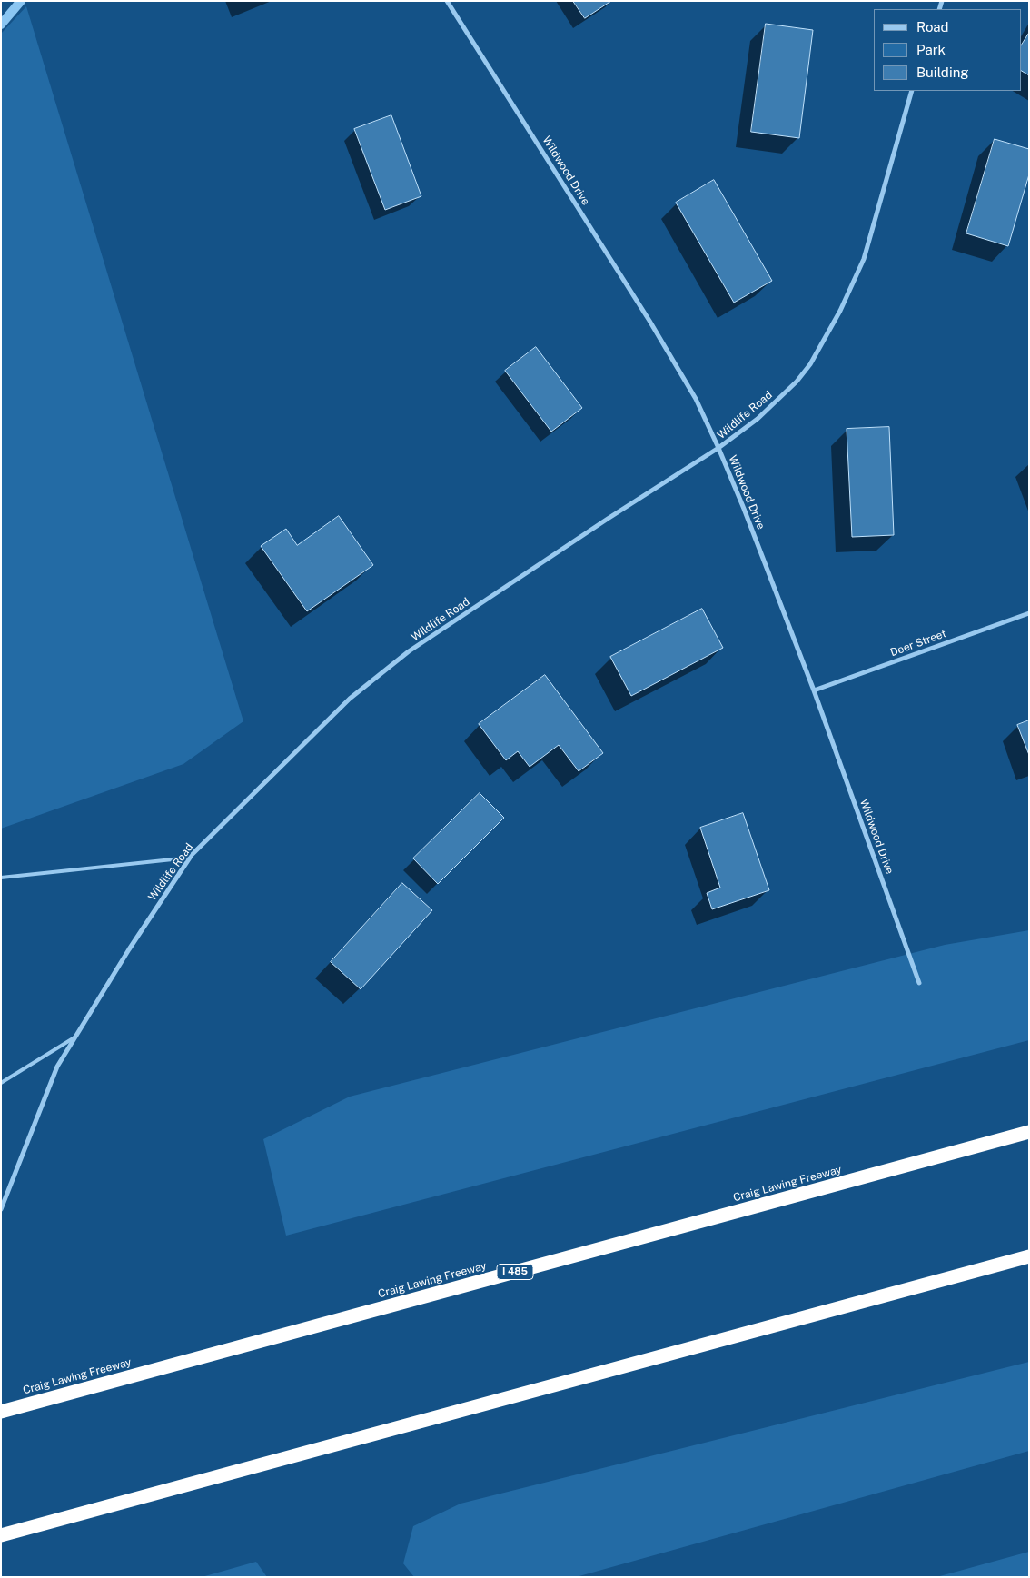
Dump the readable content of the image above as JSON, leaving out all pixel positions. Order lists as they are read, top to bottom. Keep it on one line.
{"streets":{"highway":["Craig Lawing Freeway","I 485"],"street":["Wildwood Drive","Wildlife Road","Deer Street"]},"crossings":[["Wildwood Drive","Wildlife Road"],["Wildwood Drive","Deer Street"]],"legend":["Road","Park","Building"]}
